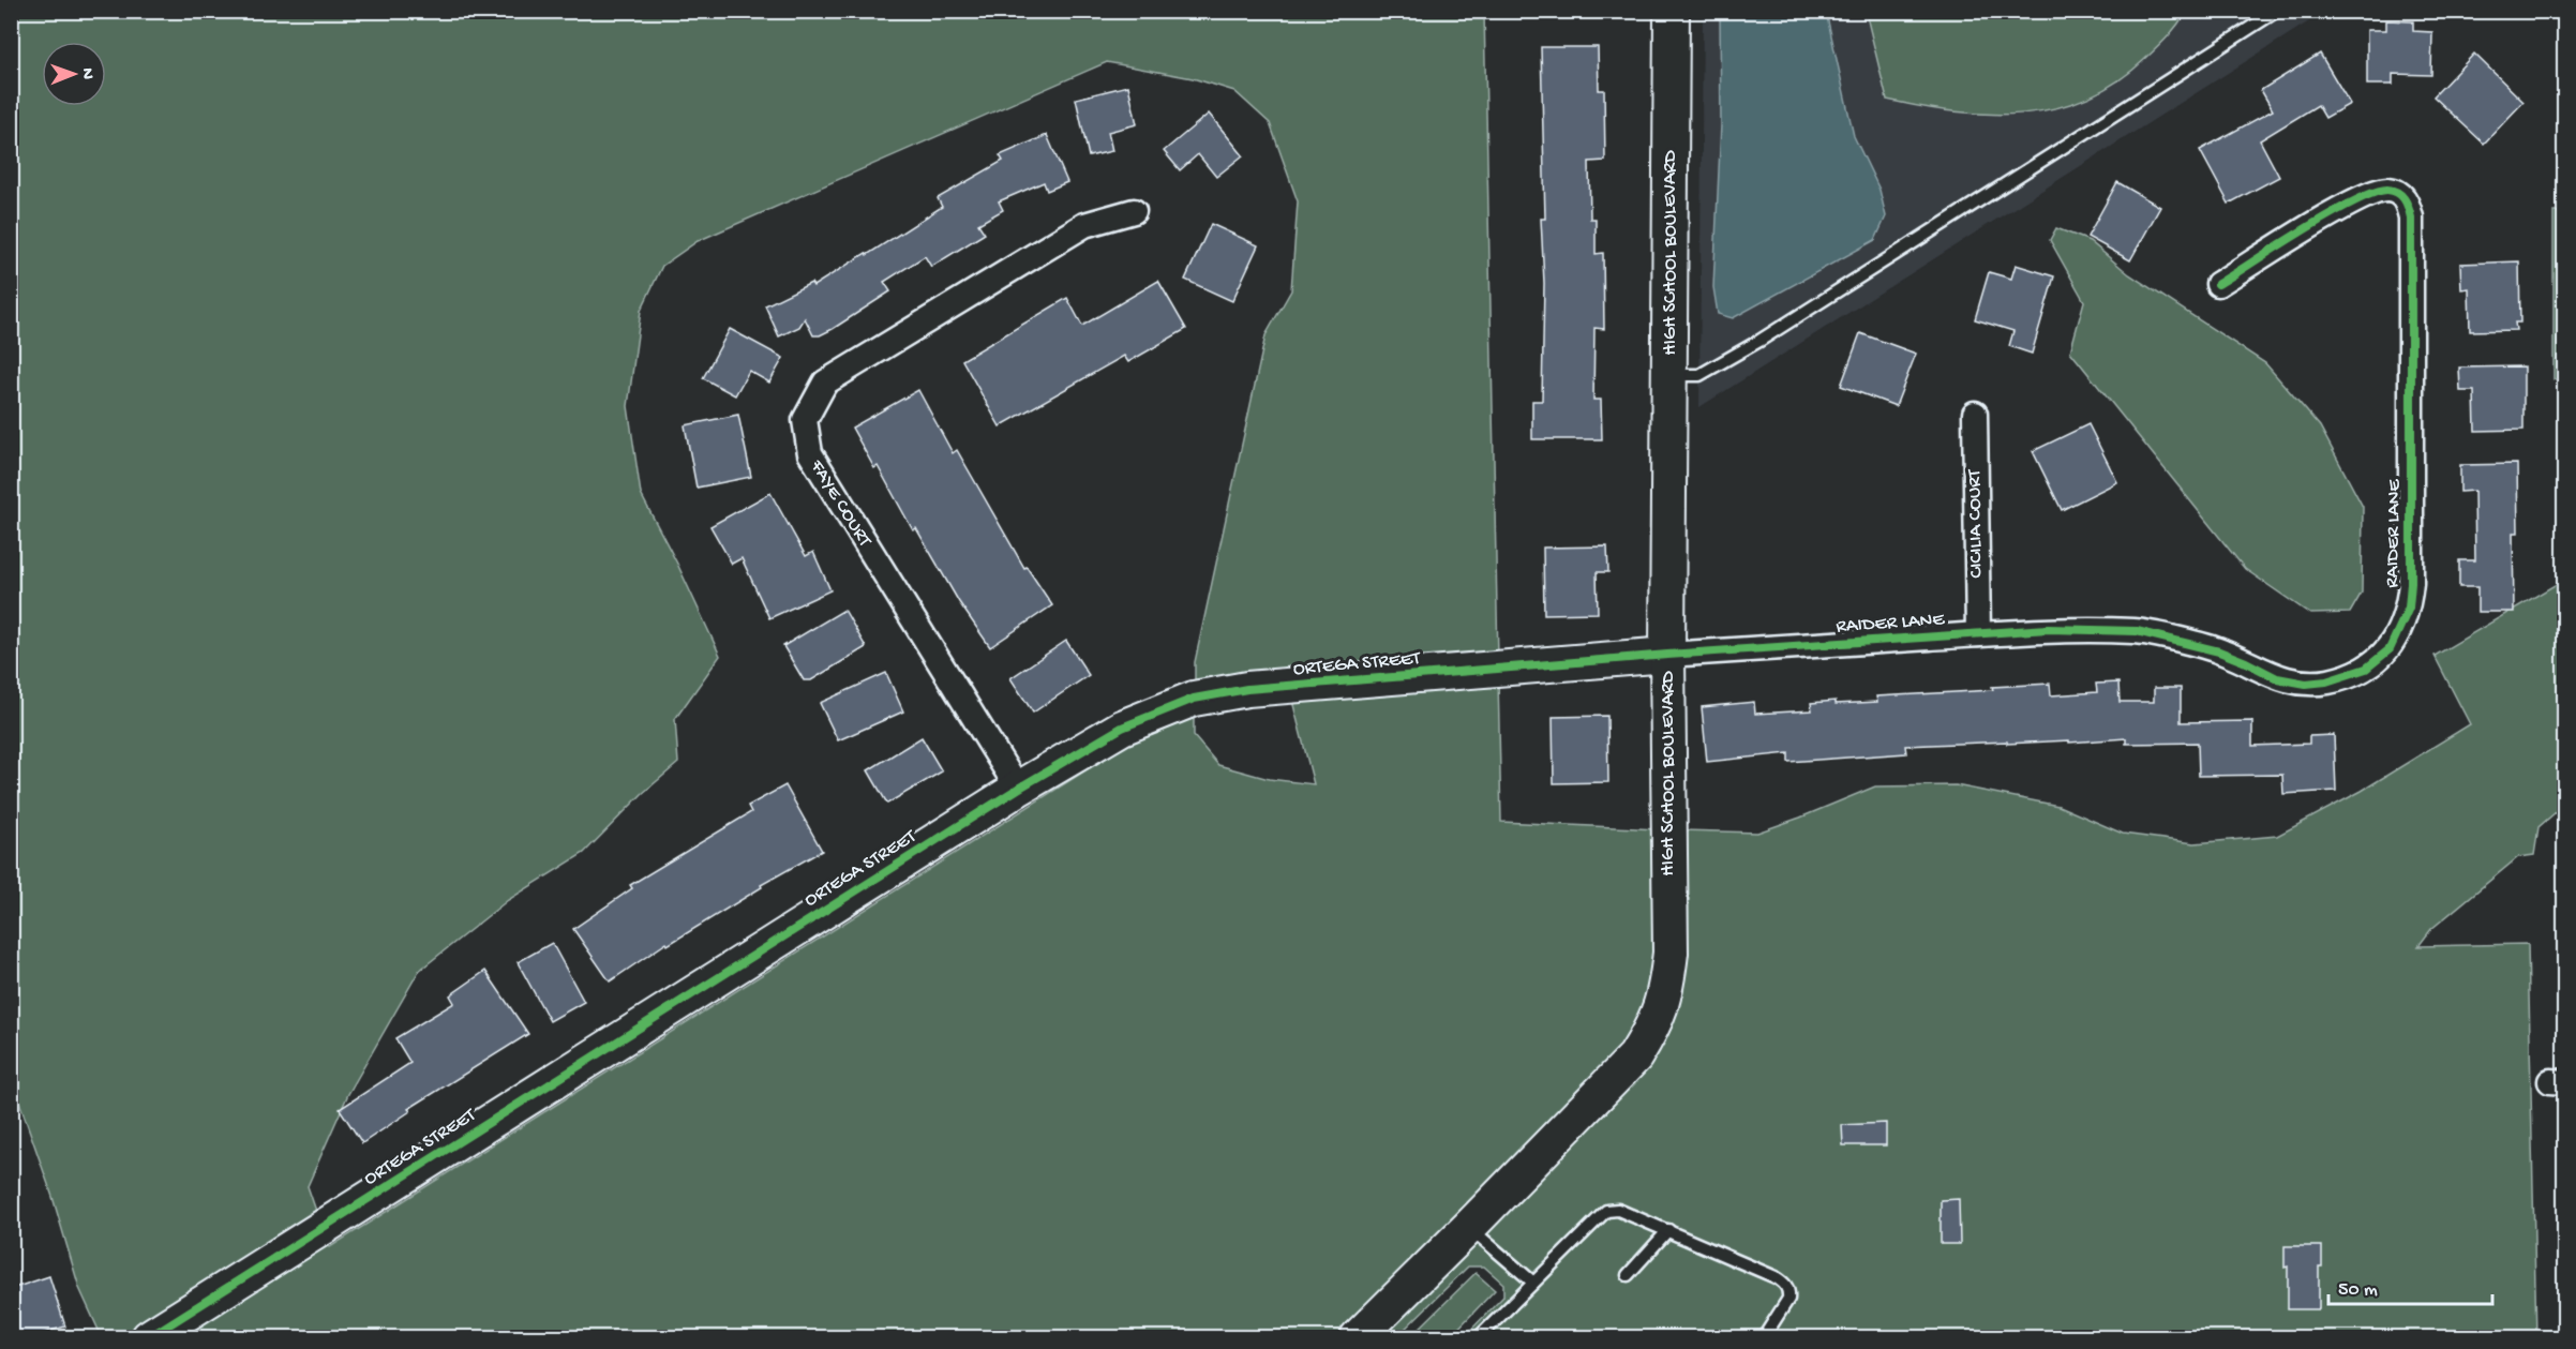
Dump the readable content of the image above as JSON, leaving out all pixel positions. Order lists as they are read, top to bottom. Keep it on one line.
{"streets":{"street":["HIGH SCHOOL BOULEVARD","FAYE COURT","CICILIA COURT","RAIDER LANE","ORTEGA STREET"]},"crossings":[["HIGH SCHOOL BOULEVARD","RAIDER LANE"],["HIGH SCHOOL BOULEVARD","ORTEGA STREET"],["FAYE COURT","ORTEGA STREET"],["CICILIA COURT","RAIDER LANE"],["RAIDER LANE","ORTEGA STREET"]],"scale_bar":"50 m","north":"right"}
